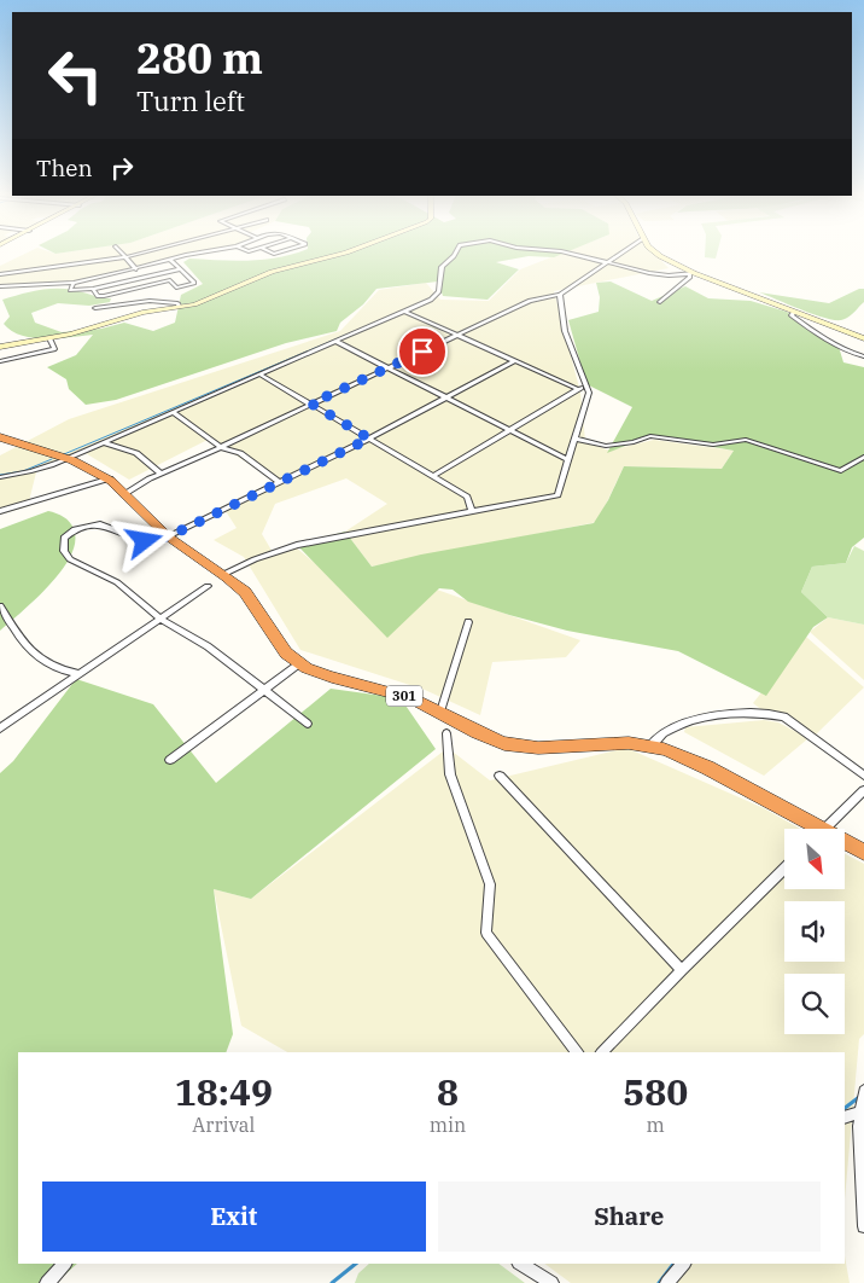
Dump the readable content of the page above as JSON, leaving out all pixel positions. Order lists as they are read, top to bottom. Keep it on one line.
{"streets":{"highway":["301"]},"north":"bottom right","page":{"turn":["280 m","Turn left"],"then":"Then","eta":["18:49","Arrival","8","min","580","m"],"buttons":["Exit","Share"]}}
